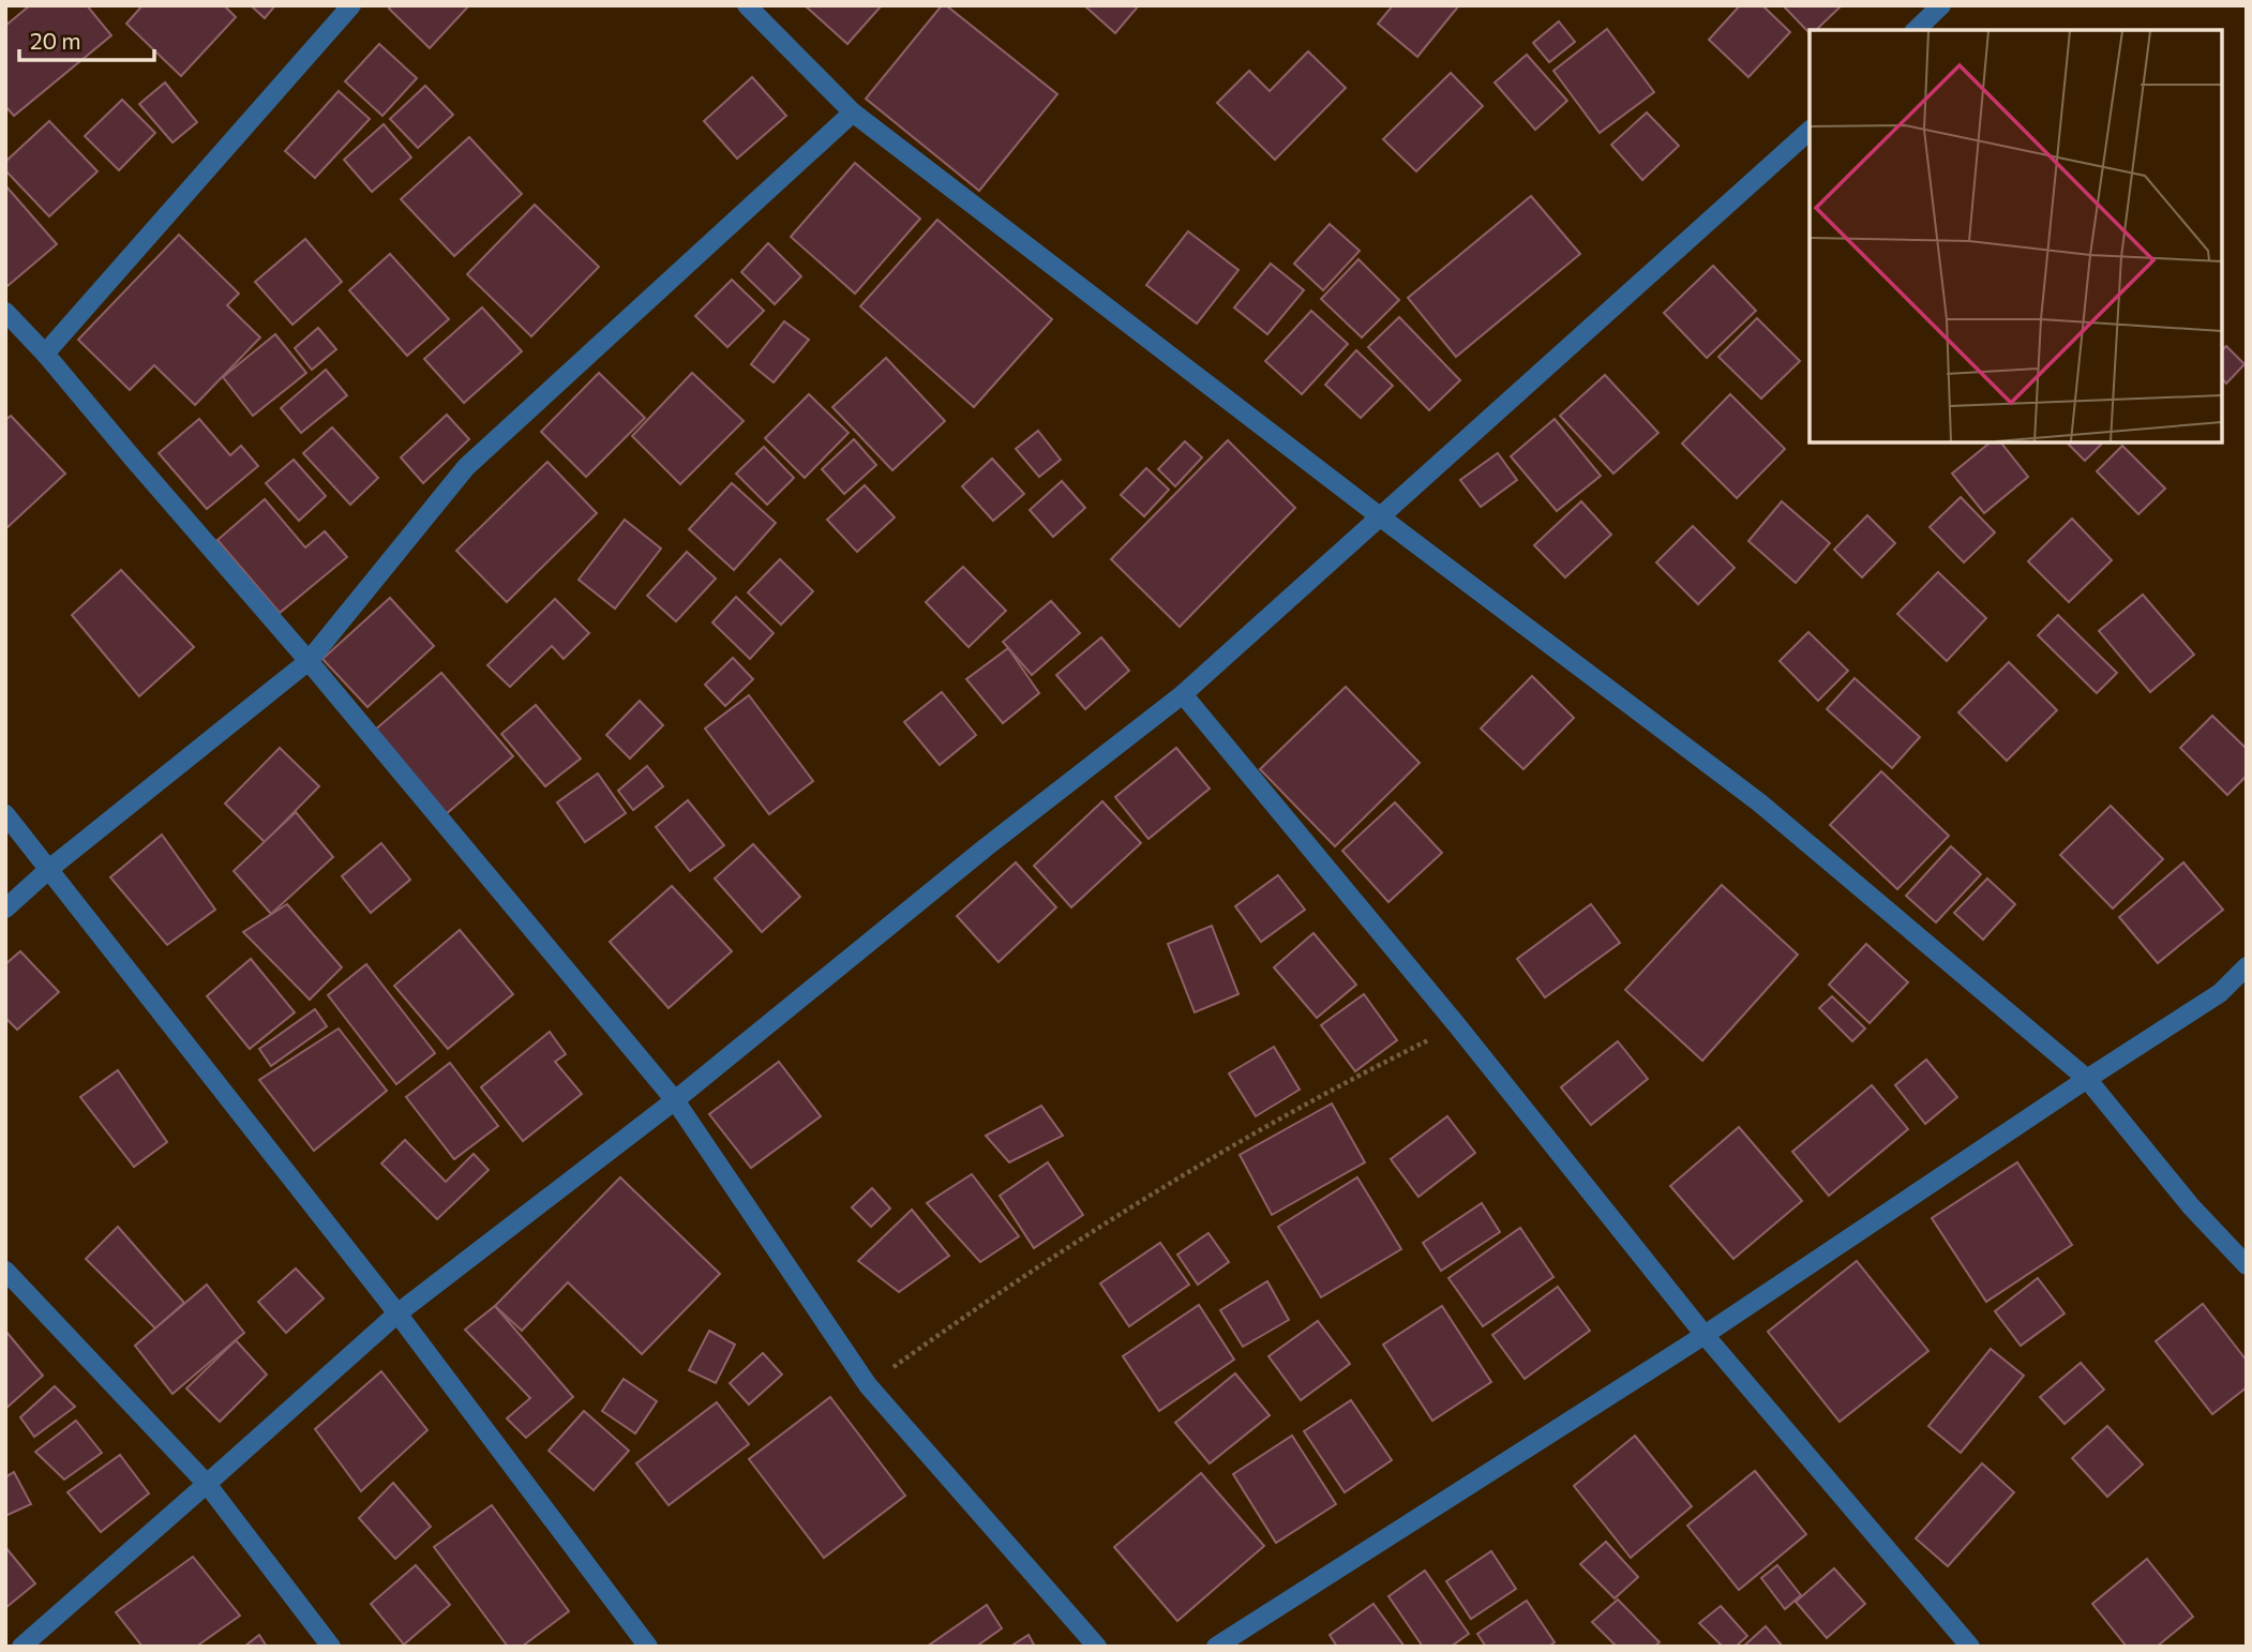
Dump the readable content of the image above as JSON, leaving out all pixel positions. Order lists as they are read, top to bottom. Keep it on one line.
{"scale_bar":"20 m"}
